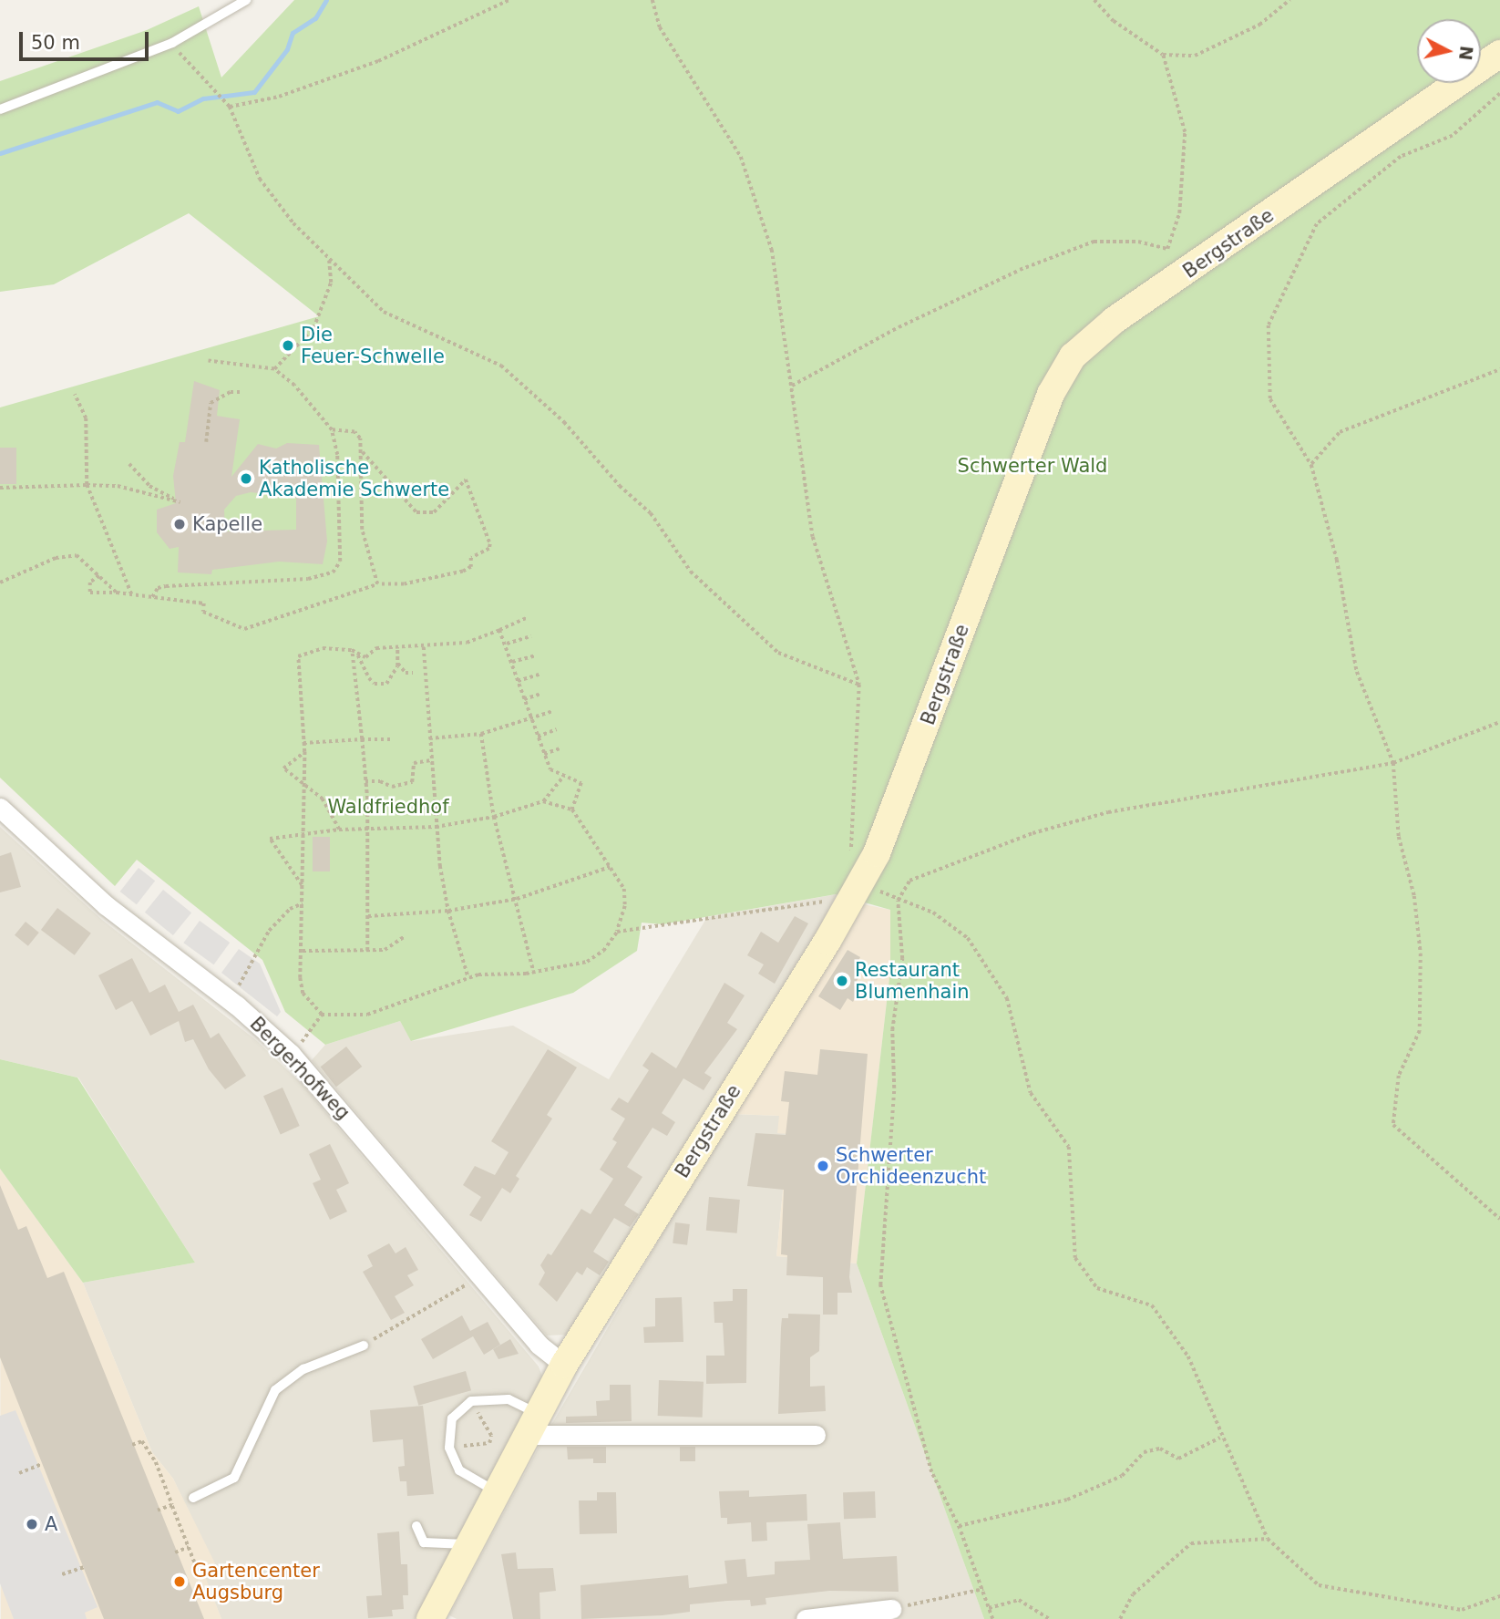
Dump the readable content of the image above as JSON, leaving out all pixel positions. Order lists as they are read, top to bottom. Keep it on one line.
{"streets":{"main road":["Bergstraße"],"street":["Bergerhofweg"]},"crossings":[["Bergstraße","Bergerhofweg"]],"parks":["Schwerter Wald","Waldfriedhof"],"places":["Die Feuer-Schwelle","Katholische Akademie Schwerte","Kapelle","Restaurant Blumenhain","Schwerter Orchideenzucht","A","Gartencenter Augsburg"],"scale_bar":"50 m","north":"right"}
